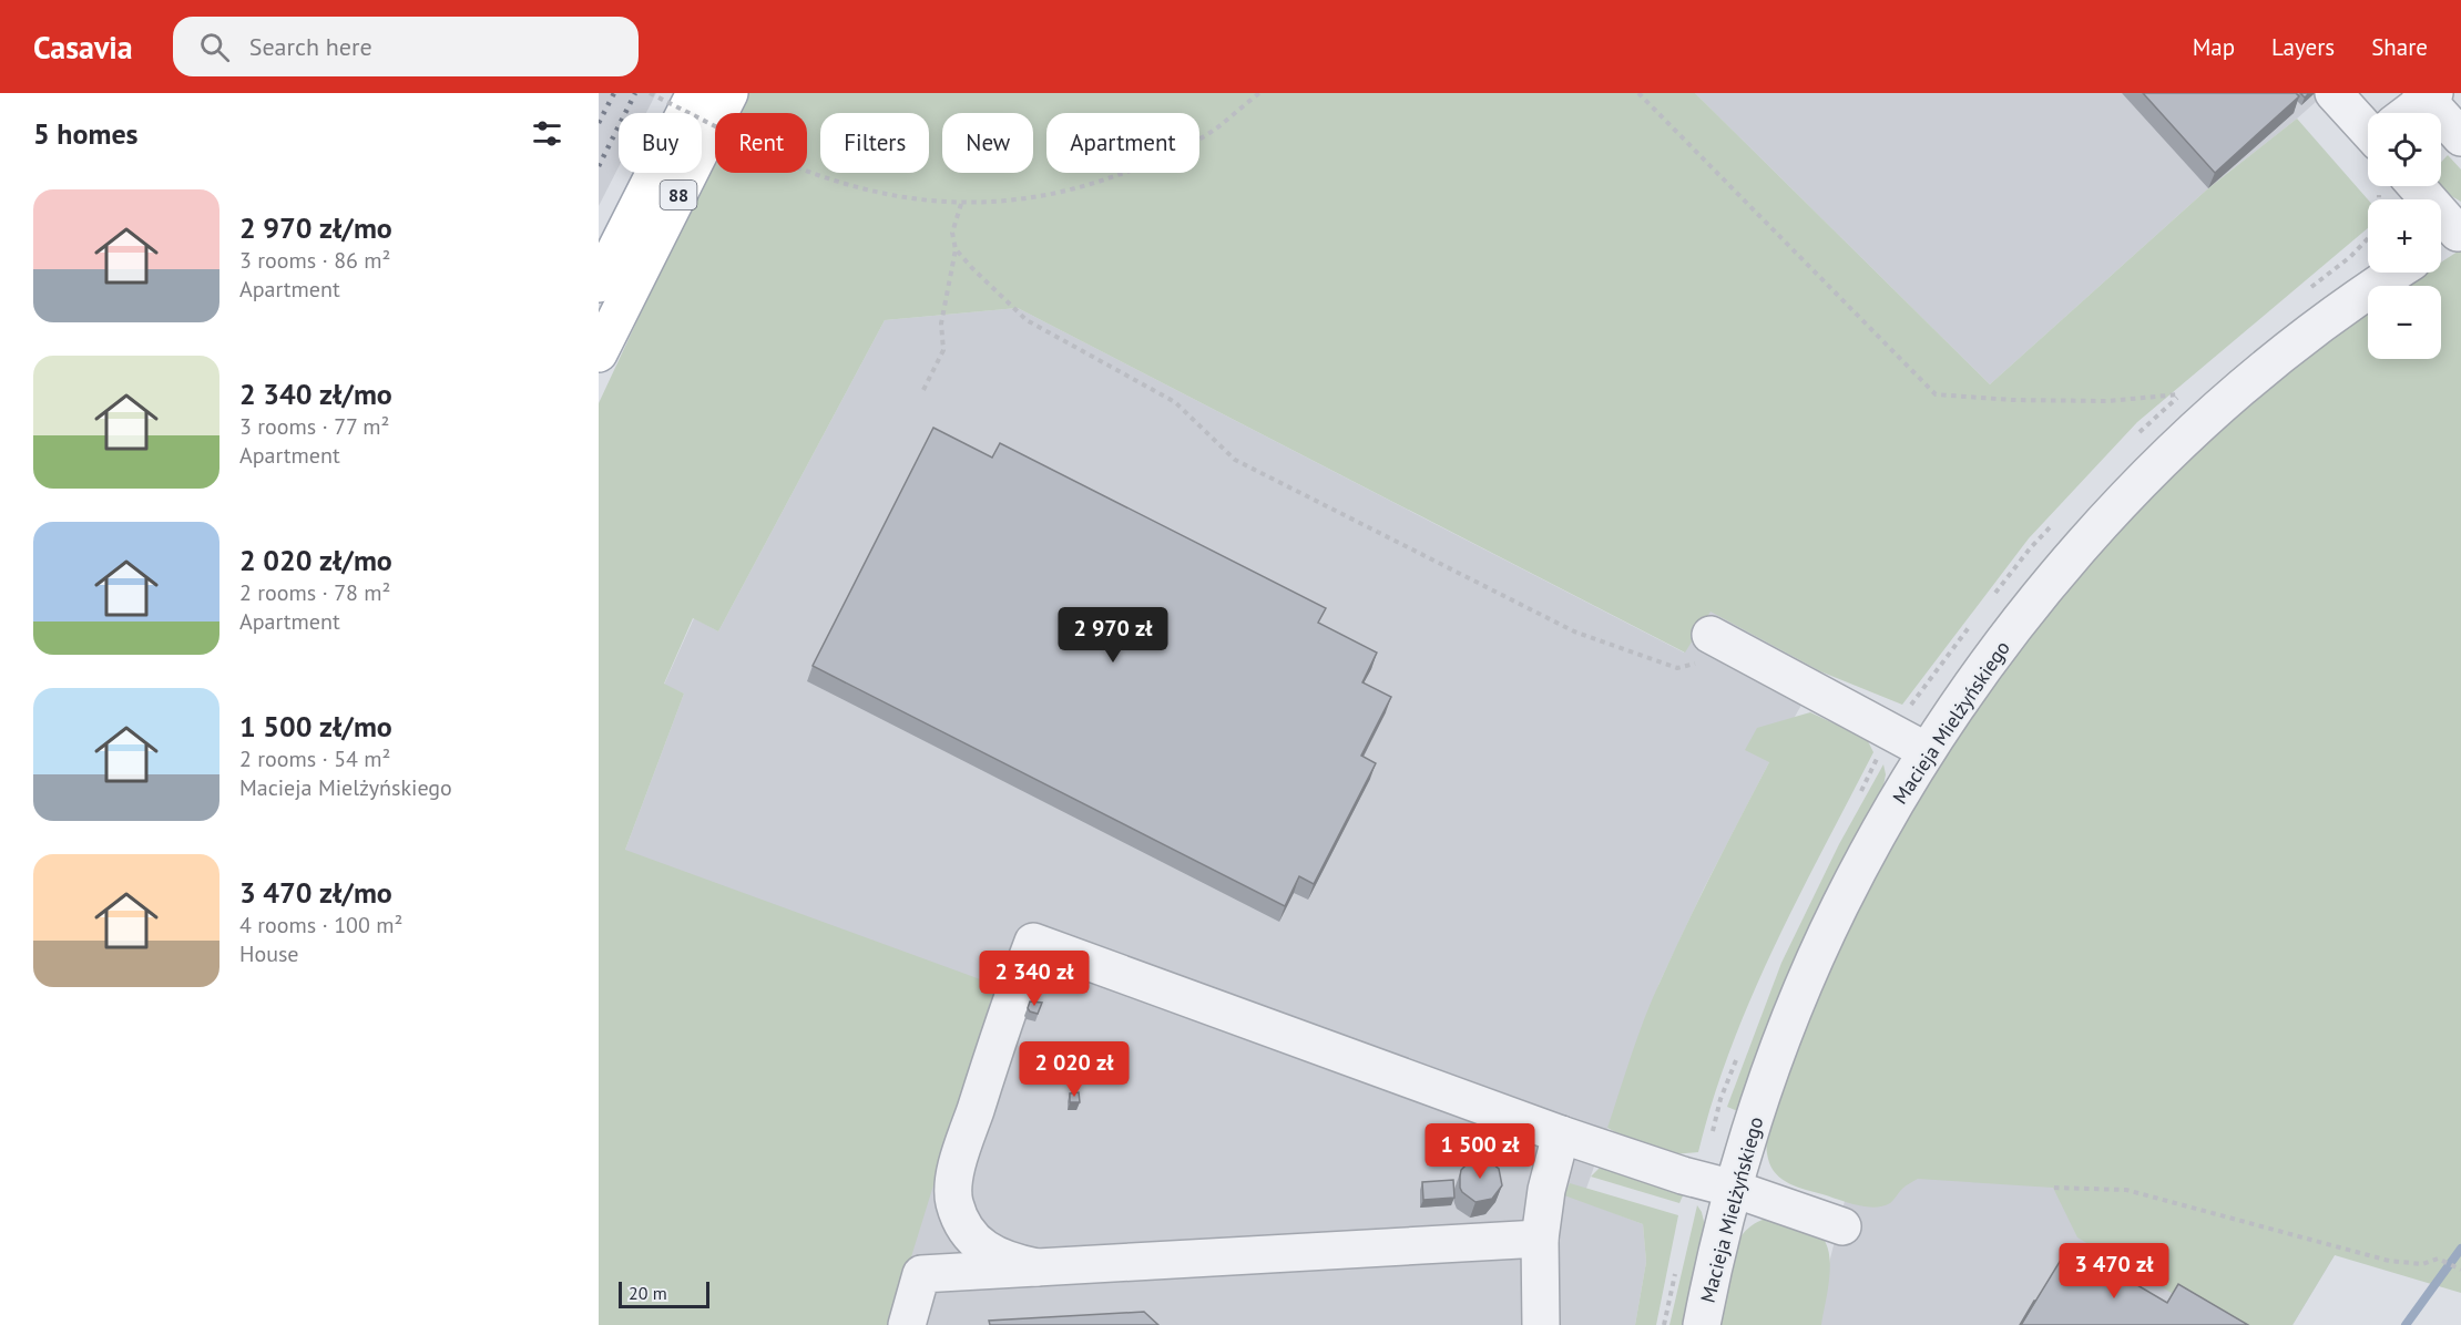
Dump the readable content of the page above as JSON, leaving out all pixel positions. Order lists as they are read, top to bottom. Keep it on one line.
{"streets":{"main road":["88"],"street":["Macieja Mielżyńskiego"]},"scale_bar":"20 m","page":{"header":"Casavia","search":"Search here","nav":["Map","Layers","Share"],"heading":"5 homes","map_buttons":["+","−"],"chip":["Buy","Rent","Filters","New","Apartment"],"list":[{"name":"2 970 zł/mo","note":"3 rooms · 86 m² · Apartment"},{"name":"2 340 zł/mo","note":"3 rooms · 77 m² · Apartment"},{"name":"2 020 zł/mo","note":"2 rooms · 78 m² · Apartment"},{"name":"1 500 zł/mo","note":"2 rooms · 54 m² · Macieja Mielżyńskiego"},{"name":"3 470 zł/mo","note":"4 rooms · 100 m² · House"}],"price":["2 970 zł","2 340 zł","2 020 zł","1 500 zł","3 470 zł"],"scale":"20 m"}}
